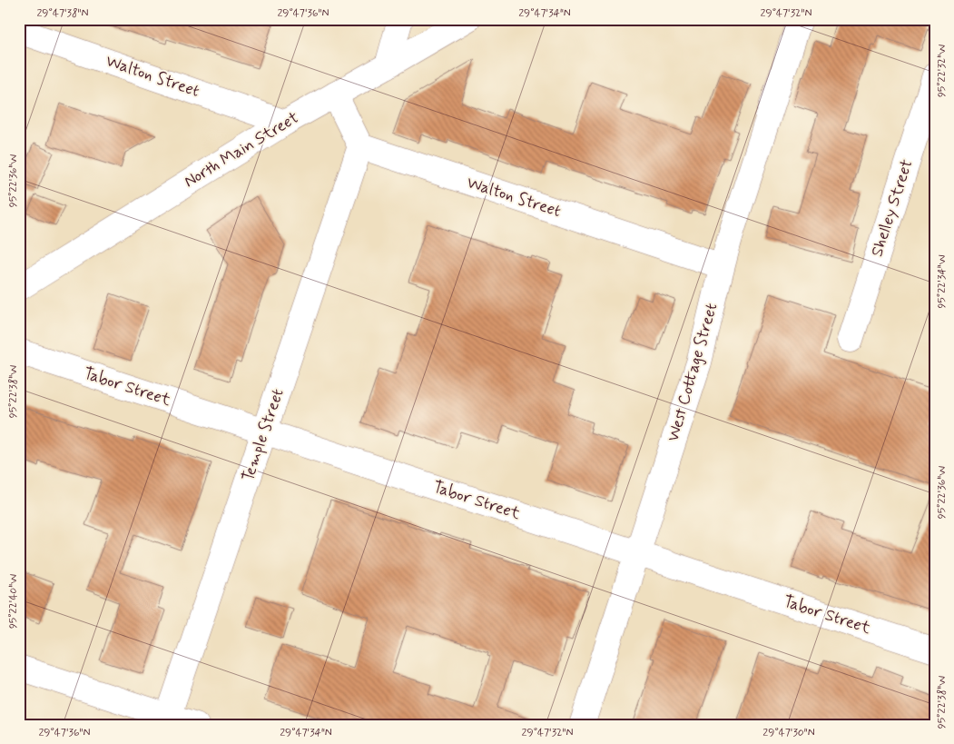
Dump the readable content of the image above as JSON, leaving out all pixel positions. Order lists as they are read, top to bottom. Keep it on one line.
{"streets":{"street":["Walton Street","North Main Street","Shelley Street","West Cottage Street","Tabor Street","Temple Street"]},"crossings":[["Walton Street","North Main Street"],["Walton Street","West Cottage Street"],["Walton Street","Temple Street"],["West Cottage Street","Tabor Street"],["Tabor Street","Temple Street"]],"coordinates":["29°47'38\"N","29°47'36\"N","29°47'34\"N","29°47'32\"N","95°22'32\"W","95°22'36\"W","95°22'34\"W","95°22'38\"W","95°22'40\"W","29°47'30\"N"]}
